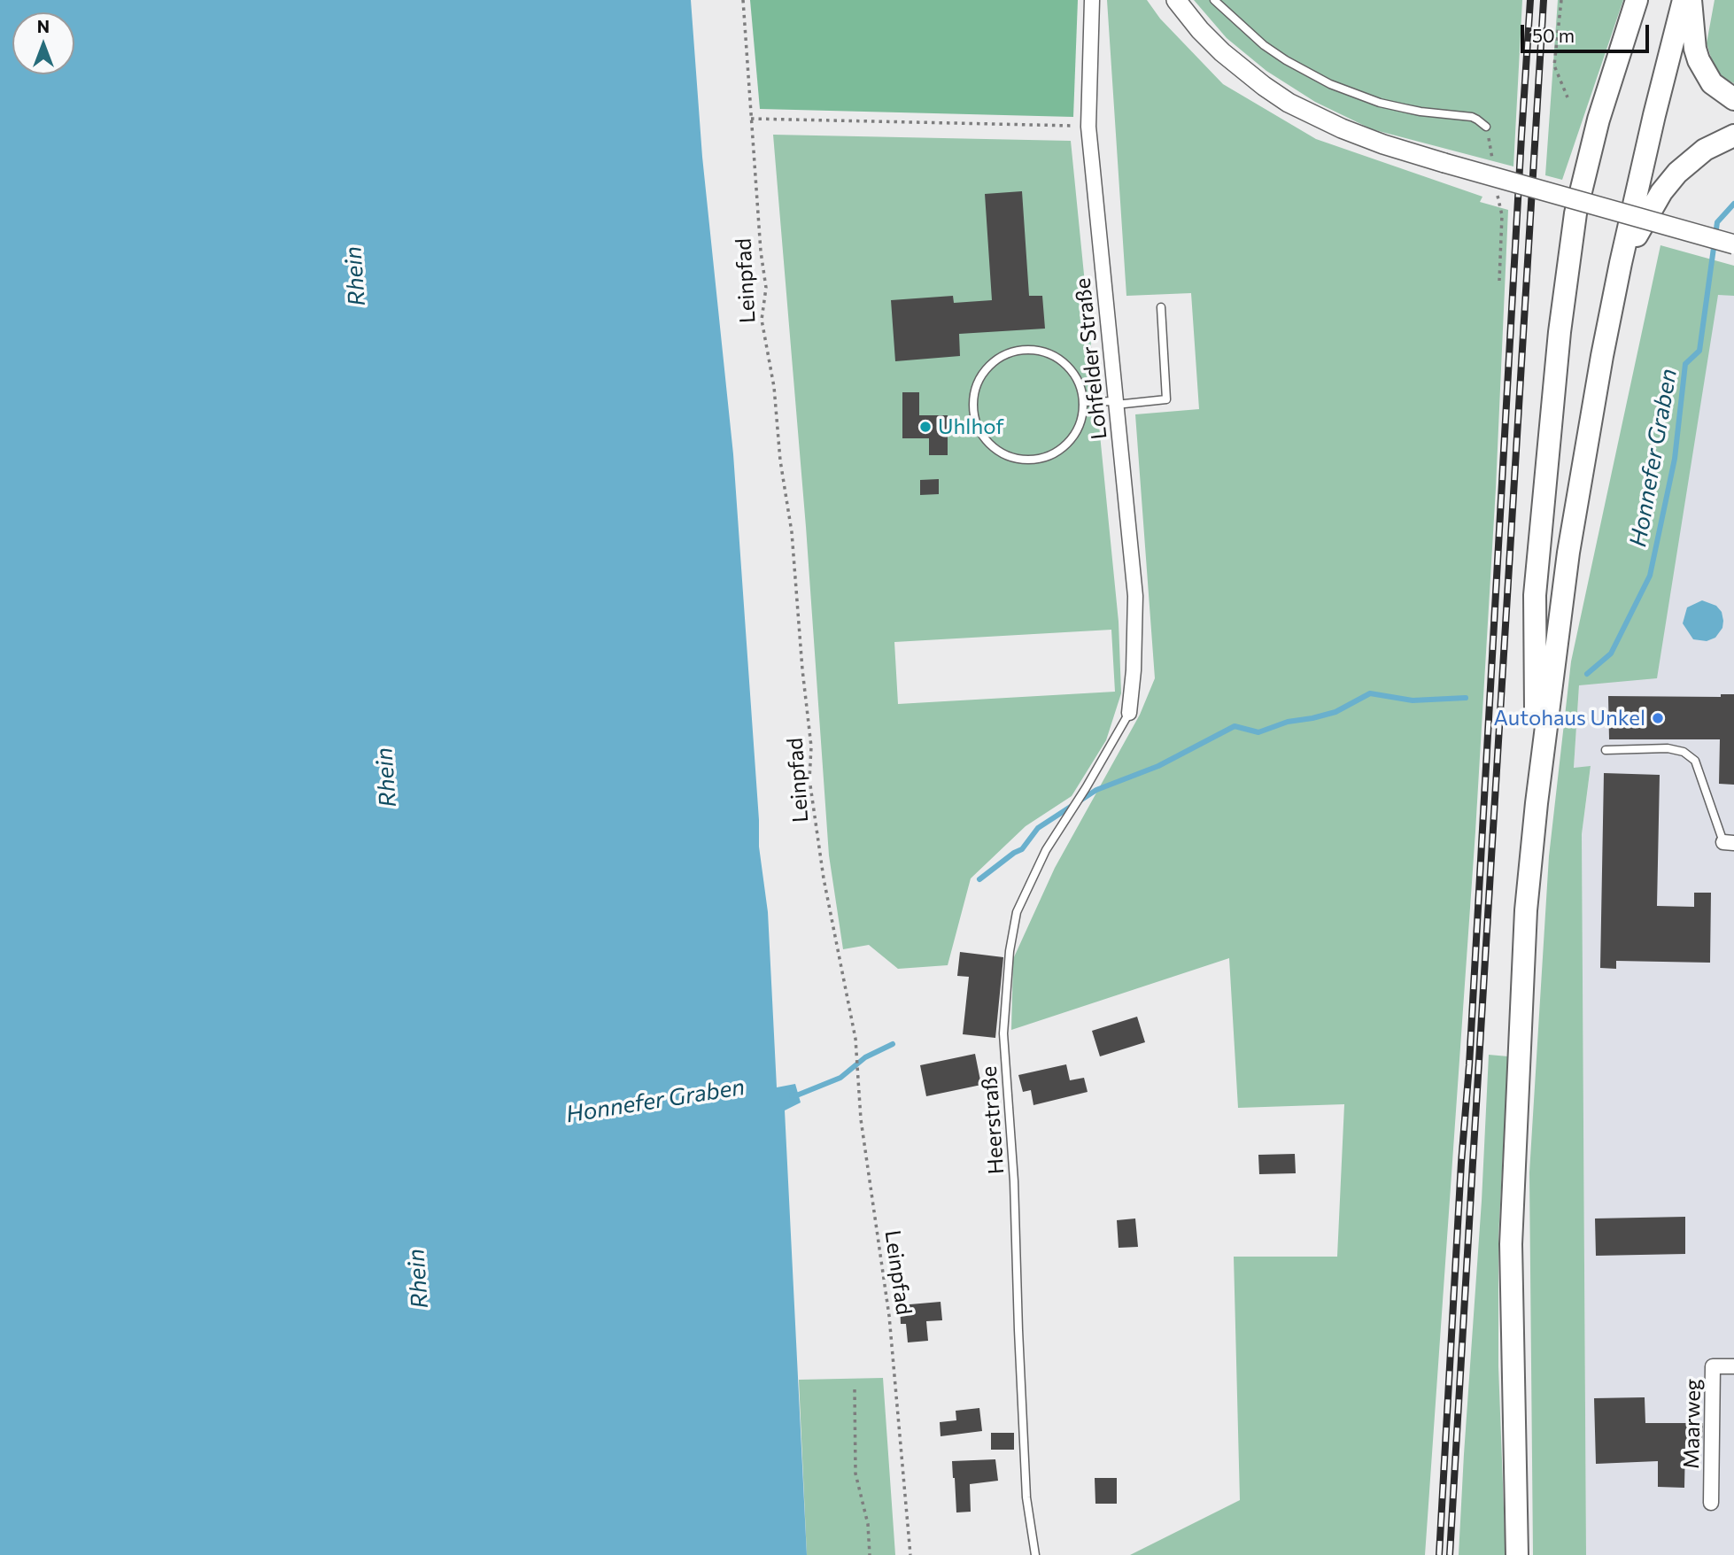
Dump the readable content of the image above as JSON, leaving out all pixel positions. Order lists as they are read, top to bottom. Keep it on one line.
{"streets":{"street":["Lohfelder Straße","Maarweg"],"lane":["Heerstraße"],"path":["Leinpfad"]},"crossings":[["Lohfelder Straße","Heerstraße"]],"water":["Rhein","Honnefer Graben"],"places":["Uhlhof","Autohaus Unkel"],"scale_bar":"50 m","north":"top"}
